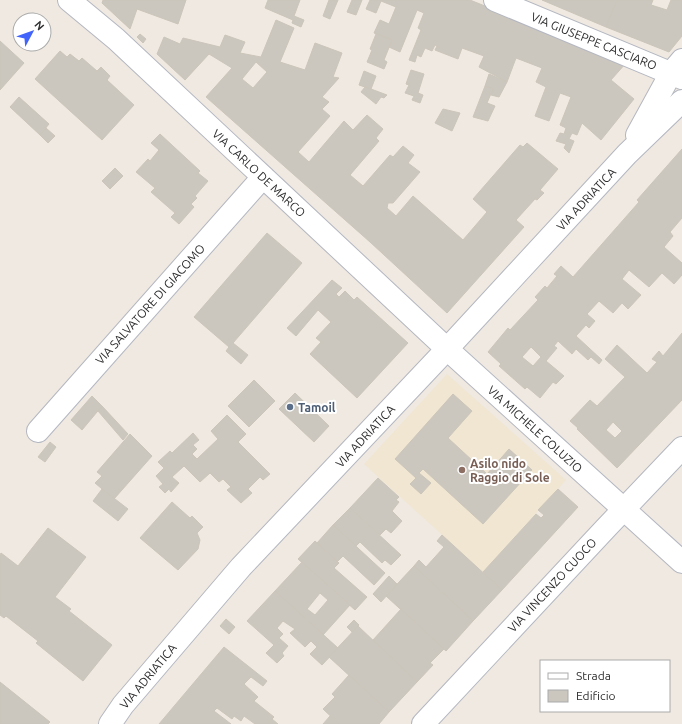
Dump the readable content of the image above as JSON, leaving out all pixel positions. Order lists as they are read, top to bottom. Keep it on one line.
{"streets":{"street":["VIA GIUSEPPE CASCIARO","VIA CARLO DE MARCO","VIA ADRIATICA","VIA SALVATORE DI GIACOMO","VIA MICHELE COLUZIO","VIA VINCENZO CUOCO"]},"crossings":[["VIA GIUSEPPE CASCIARO","VIA ADRIATICA"],["VIA CARLO DE MARCO","VIA ADRIATICA"],["VIA CARLO DE MARCO","VIA SALVATORE DI GIACOMO"],["VIA CARLO DE MARCO","VIA MICHELE COLUZIO"],["VIA ADRIATICA","VIA MICHELE COLUZIO"],["VIA MICHELE COLUZIO","VIA VINCENZO CUOCO"]],"places":["Tamoil","Asilo nido Raggio di Sole"],"legend":["Strada","Edificio"],"north":"top right"}
